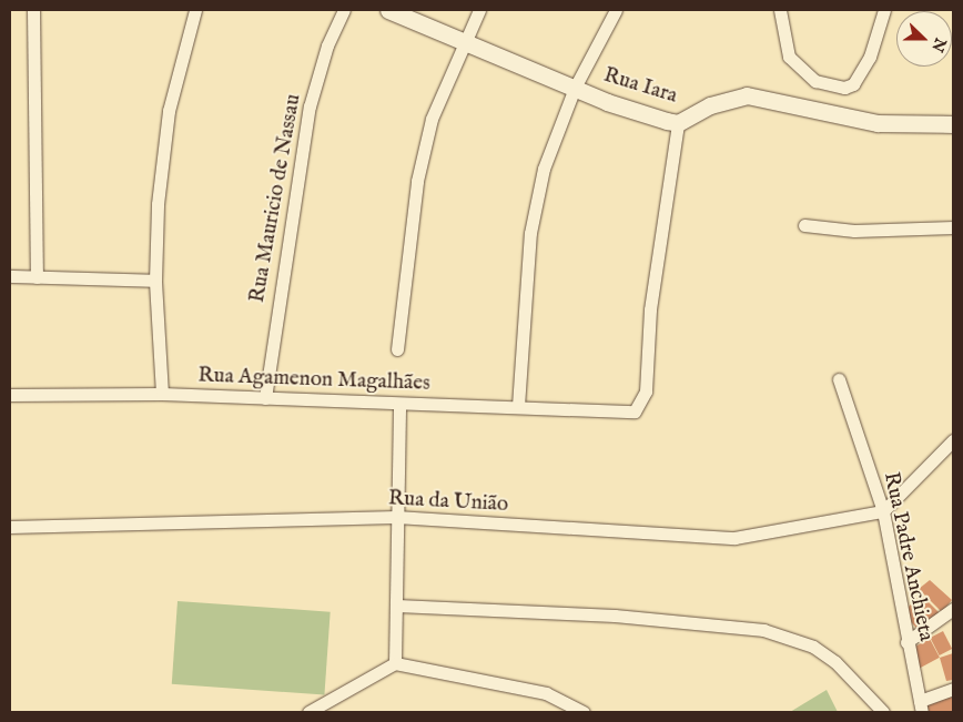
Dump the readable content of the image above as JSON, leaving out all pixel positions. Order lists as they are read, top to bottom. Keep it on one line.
{"streets":{"street":["Rua Iara","Rua Mauricio de Nassau","Rua Agamenon Magalhães","Rua da União","Rua Padre Anchieta"]},"crossings":[["Rua Iara","Rua Agamenon Magalhães"],["Rua Mauricio de Nassau","Rua Agamenon Magalhães"],["Rua da União","Rua Padre Anchieta"]],"north":"right"}
